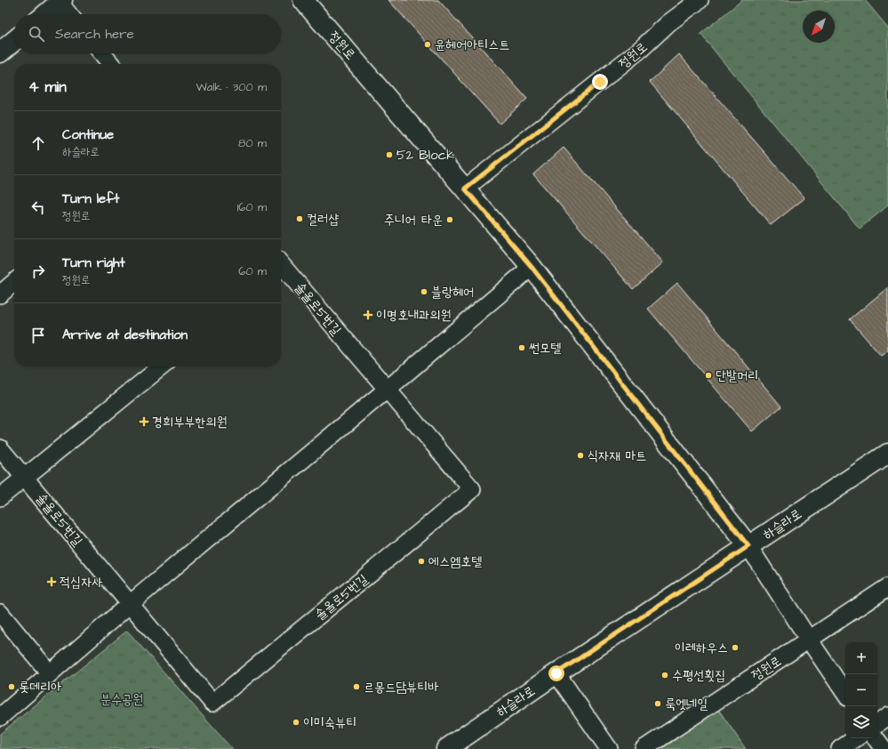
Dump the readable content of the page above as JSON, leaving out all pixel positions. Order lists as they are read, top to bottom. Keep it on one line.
{"streets":{"street":["정원로","솔올로5번길","하슬라로"]},"crossings":[["정원로","하슬라로"]],"parks":["분수공원"],"places":{"other":["윤헤어아티스트","52 Block","컬러샵","주니어 타운","블랑헤어","썬모텔","단발머리","식자재 마트","에스엠호텔","이레하우스","수평선횟집","롯데리아","르몽드담뷰티바","룩엣네일","이미숙뷰티"],"health":["이명호내과의원","경희부부한의원","적십자사"]},"north":"bottom left","page":{"search":"Search here","heading":["4 min","Walk · 300 m"],"list":[["Continue","하슬라로","80 m"],["Turn left","정원로","160 m"],["Turn right","정원로","60 m"],"Arrive at destination"],"map_buttons":["+","−"]}}
